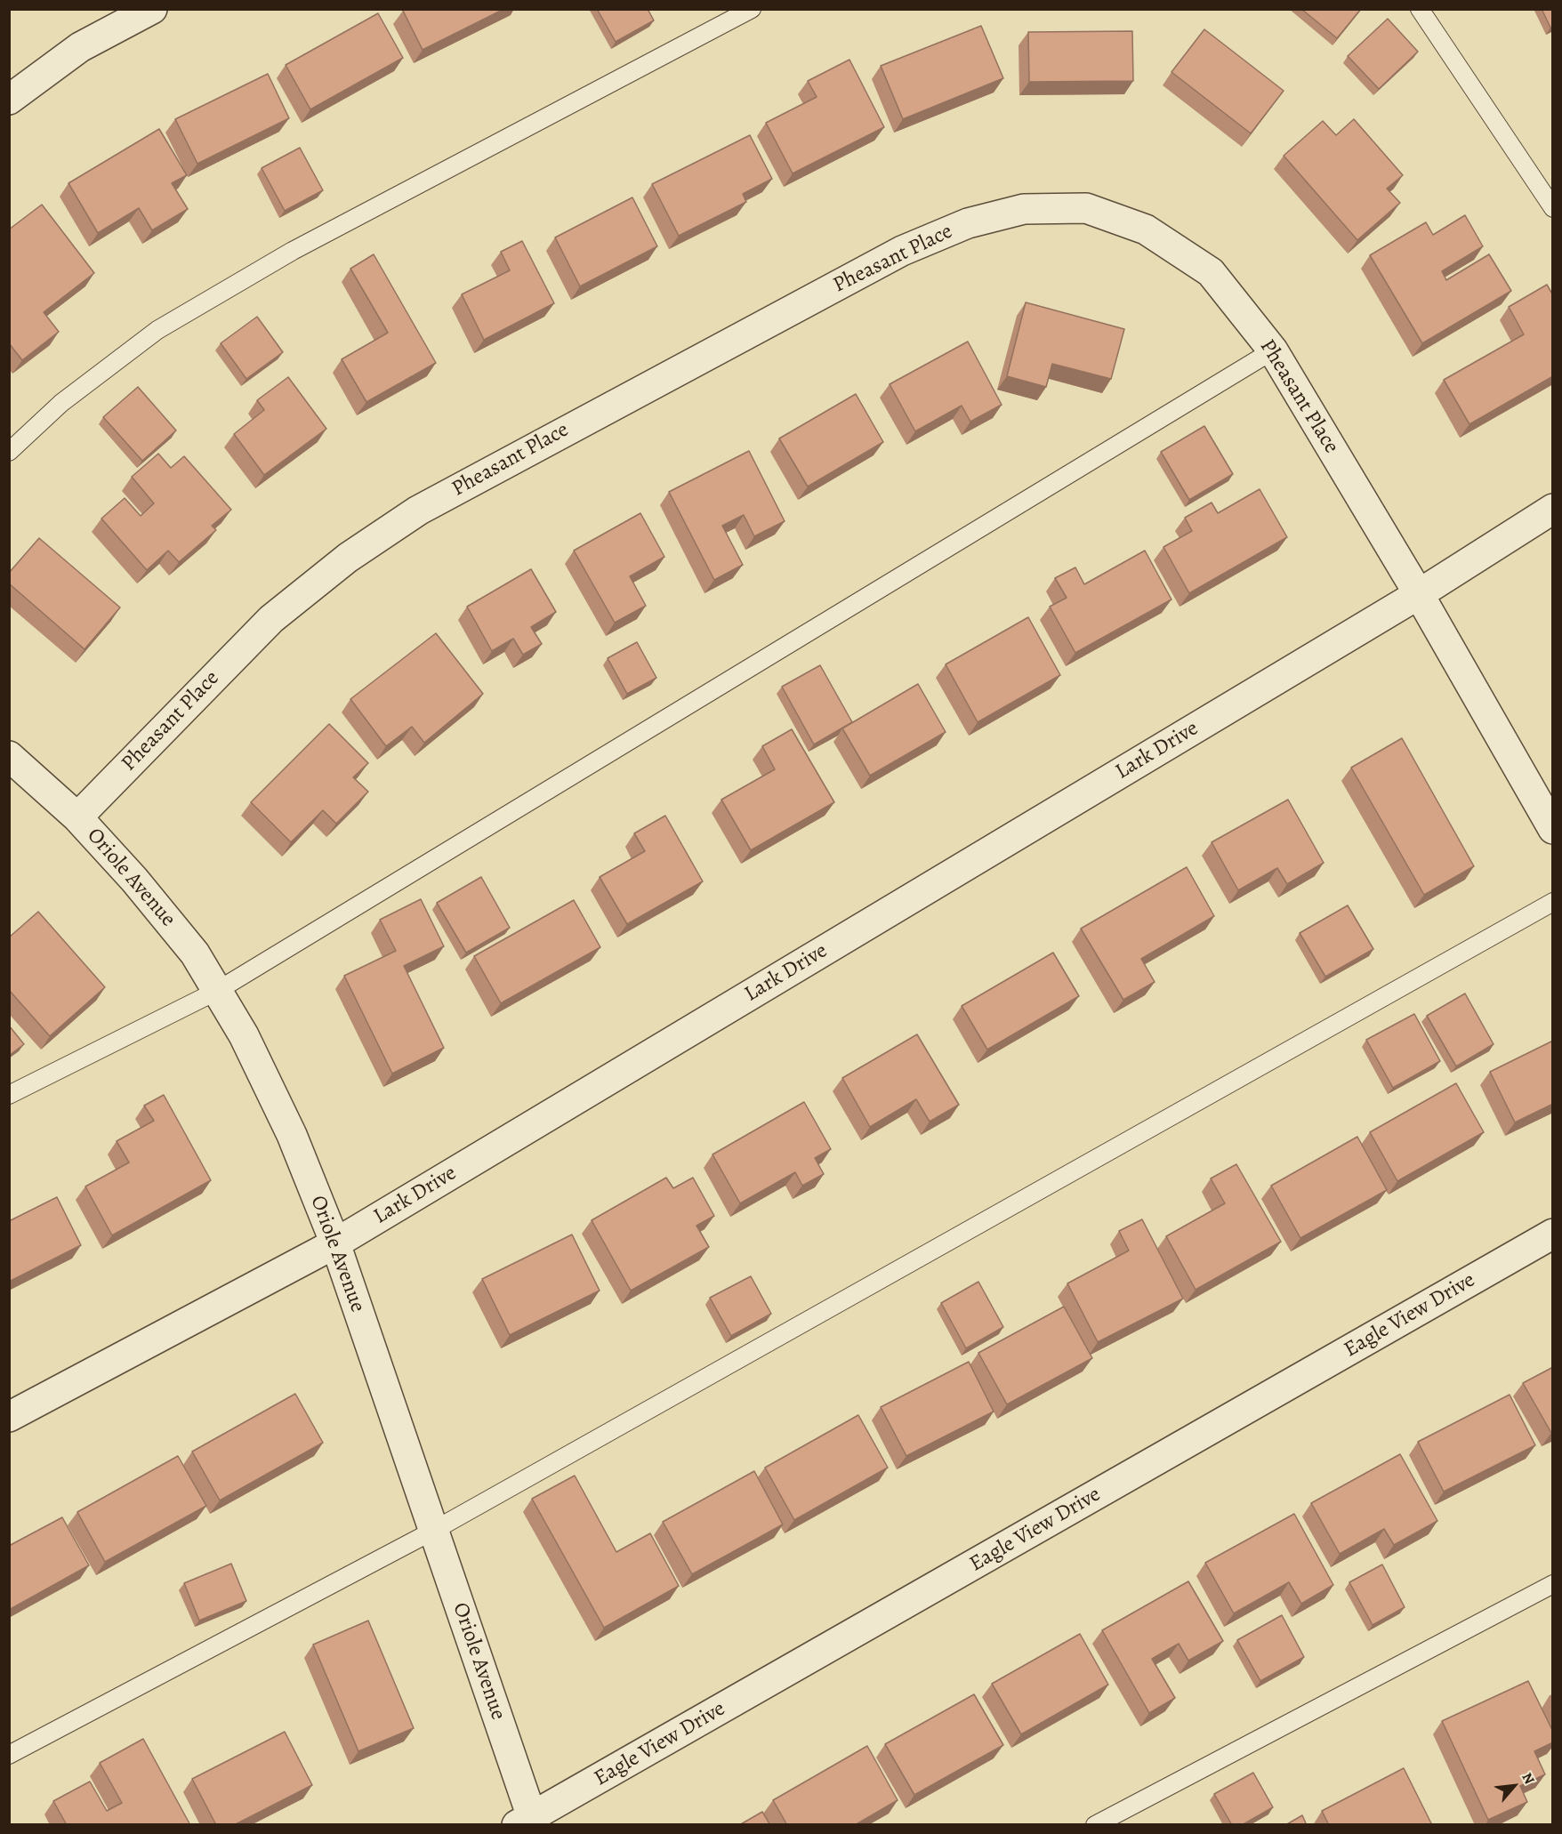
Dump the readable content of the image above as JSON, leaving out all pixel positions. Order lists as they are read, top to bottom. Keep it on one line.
{"streets":{"street":["Pheasant Place","Lark Drive","Oriole Avenue","Eagle View Drive"]},"crossings":[["Pheasant Place","Lark Drive"],["Pheasant Place","Oriole Avenue"],["Lark Drive","Oriole Avenue"],["Oriole Avenue","Eagle View Drive"]],"north":"top right"}
